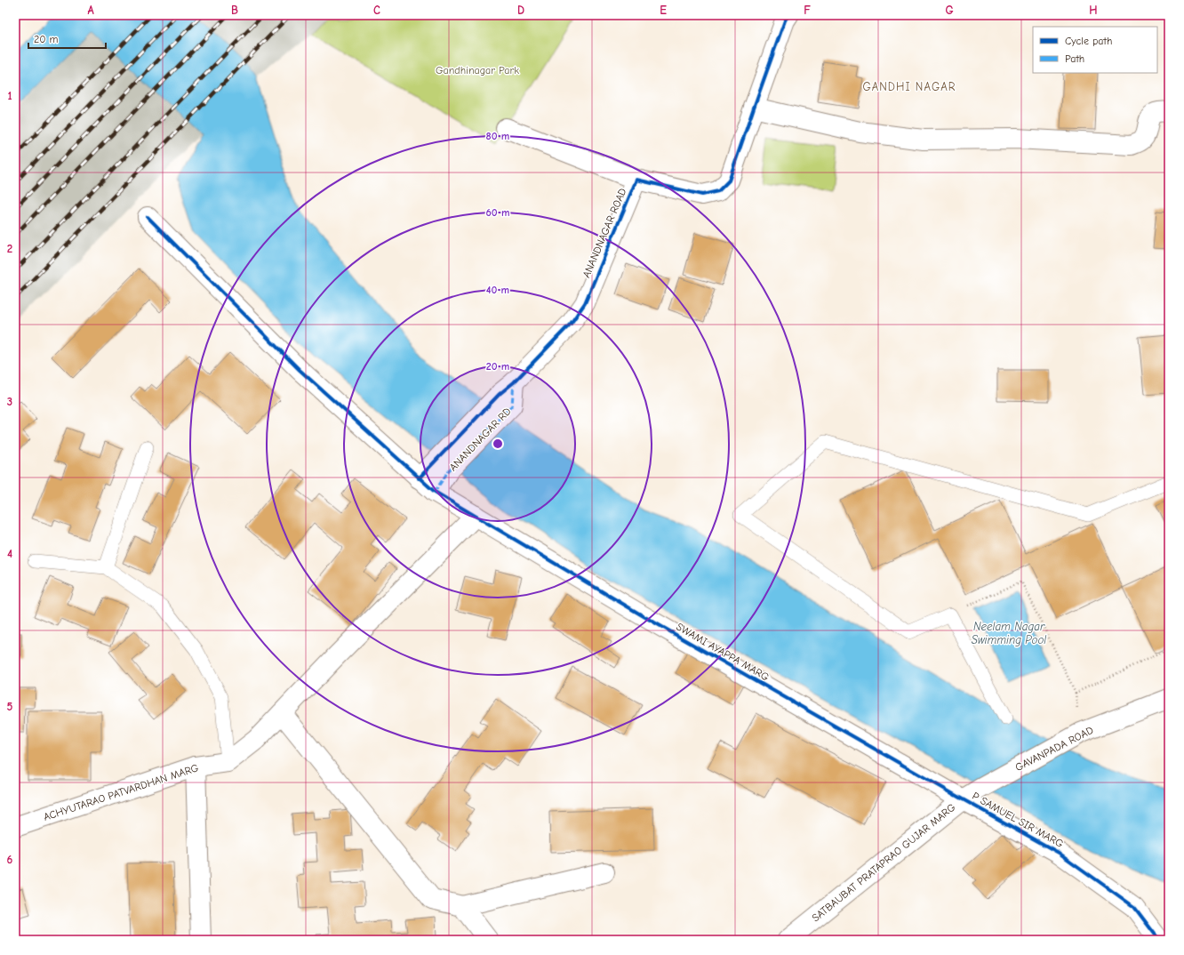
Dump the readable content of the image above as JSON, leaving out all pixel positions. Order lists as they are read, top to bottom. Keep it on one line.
{"streets":{"street":["ANANDNAGAR ROAD","ANANDNAGAR RD","SWAMI AYAPPA MARG","GAVANPADA ROAD","ACHYUTARAO PATVARDHAN MARG","P SAMUEL SIR MARG","SATBAUBAT PRATAPRAO GUJAR MARG"]},"crossings":[["ANANDNAGAR ROAD","ANANDNAGAR RD"],["ANANDNAGAR RD","SWAMI AYAPPA MARG"],["SWAMI AYAPPA MARG","P SAMUEL SIR MARG"],["SWAMI AYAPPA MARG","SATBAUBAT PRATAPRAO GUJAR MARG"],["GAVANPADA ROAD","SATBAUBAT PRATAPRAO GUJAR MARG"],["P SAMUEL SIR MARG","SATBAUBAT PRATAPRAO GUJAR MARG"]],"districts":["GANDHI NAGAR"],"water":["Neelam Nagar Swimming Pool"],"parks":["Gandhinagar Park"],"legend":["Cycle path","Path"],"scale_bar":"20 m","grid":{"columns":["A","B","C","D","E","F","G","H"],"rows":["1","2","3","4","5","6"]},"rings":["80 m","60 m","40 m","20 m"]}
